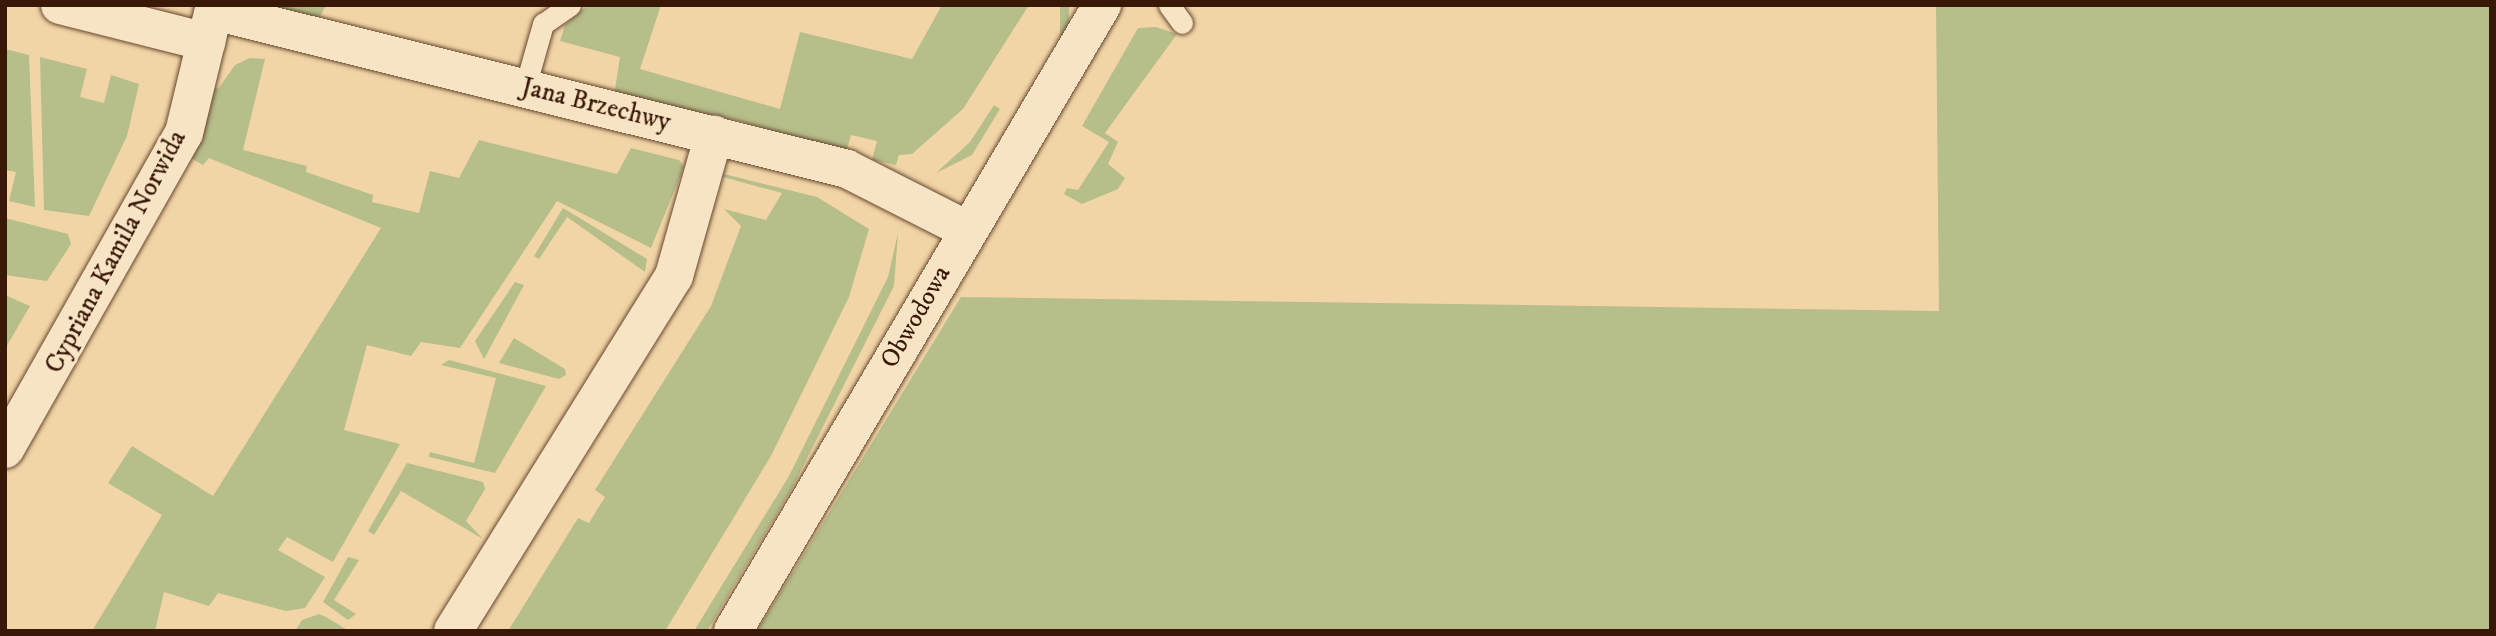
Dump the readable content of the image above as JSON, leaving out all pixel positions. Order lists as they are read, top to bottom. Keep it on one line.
{"streets":{"street":["Jana Brzechwy","Cypriana Kamila Norwida","Obwodowa"]},"crossings":[["Jana Brzechwy","Cypriana Kamila Norwida"],["Jana Brzechwy","Obwodowa"]]}
